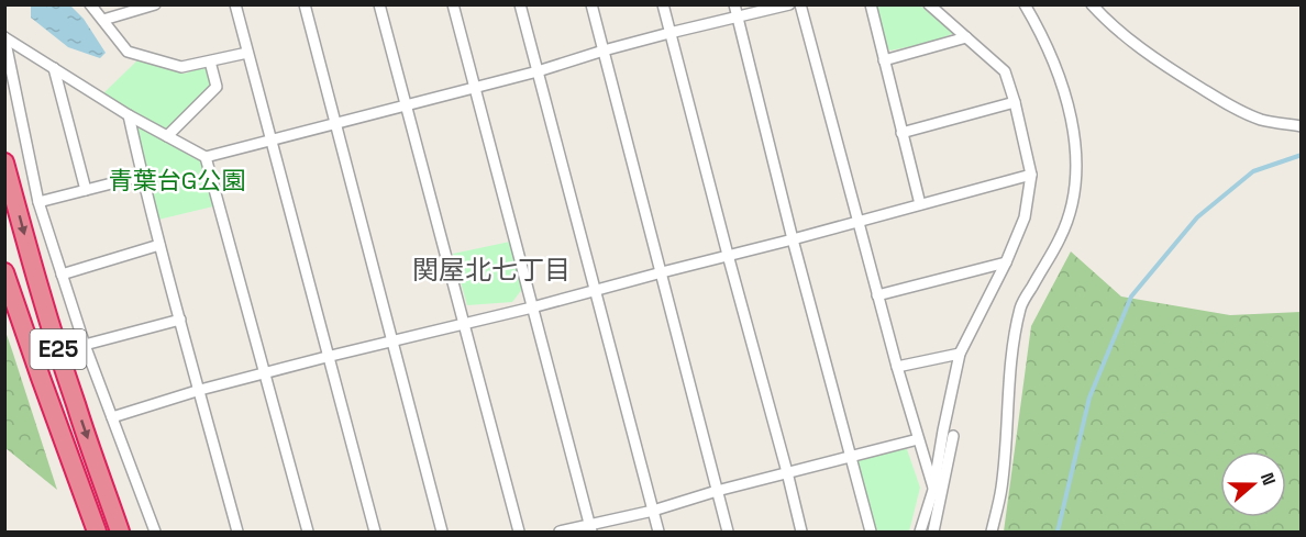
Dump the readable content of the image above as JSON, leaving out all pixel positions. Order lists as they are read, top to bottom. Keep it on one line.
{"streets":{"highway":["E25"]},"districts":["関屋北七丁目"],"parks":["青葉台G公園"],"north":"right"}
